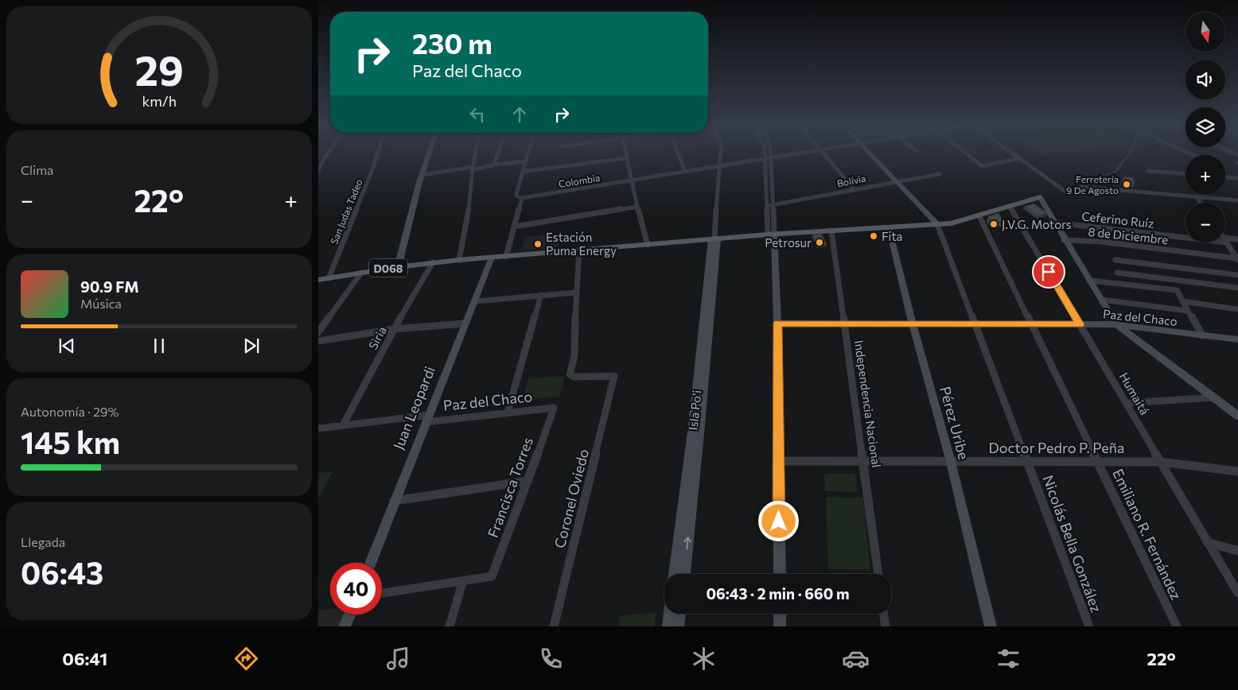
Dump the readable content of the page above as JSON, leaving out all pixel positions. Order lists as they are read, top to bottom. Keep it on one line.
{"streets":{"main road":["D068"],"street":["Colombia","Bolívia","San Judas Tadeo","Ceferino Ruíz","8 de Diciembre","Paz del Chaco","Siria","Humaitá","Independencia Nacional","Juan Leopardi","Isla Po'i","Pérez Uribe","Doctor Pedro P. Peña","Francisca Torres","Coronel Oviedo","Emiliano R. Fernández","Nicolás Bella González"]},"crossings":[["San Judas Tadeo","D068"],["D068","Siria"],["D068","Humaitá"],["D068","Independencia Nacional"],["D068","Juan Leopardi"],["D068","Isla Po'i"],["D068","Pérez Uribe"],["D068","Emiliano R. Fernández"],["D068","Nicolás Bella González"],["Paz del Chaco","Siria"],["Paz del Chaco","Humaitá"],["Paz del Chaco","Independencia Nacional"],["Paz del Chaco","Juan Leopardi"],["Paz del Chaco","Pérez Uribe"],["Paz del Chaco","Francisca Torres"],["Paz del Chaco","Emiliano R. Fernández"],["Paz del Chaco","Nicolás Bella González"],["Humaitá","Doctor Pedro P. Peña"],["Independencia Nacional","Doctor Pedro P. Peña"],["Pérez Uribe","Doctor Pedro P. Peña"],["Doctor Pedro P. Peña","Emiliano R. Fernández"],["Doctor Pedro P. Peña","Nicolás Bella González"]],"places":["Ferretería 9 De Agosto","J.V.G. Motors","Fita","Petrosur","Estación Puma Energy"],"north":"bottom","page":{"map_buttons":["+","−"],"turn":["230 m","Paz del Chaco"],"tile":["Clima",["Autonomía · 29%","145 km"],["Llegada","06:43"]],"heat":["−","22°","+"],"song":["90.9 FM","Música"],"limit":"40","trip":"06:43 · 2 min · 660 m","tabs":["06:41","22°"],"gauge":["29","km/h"]}}
